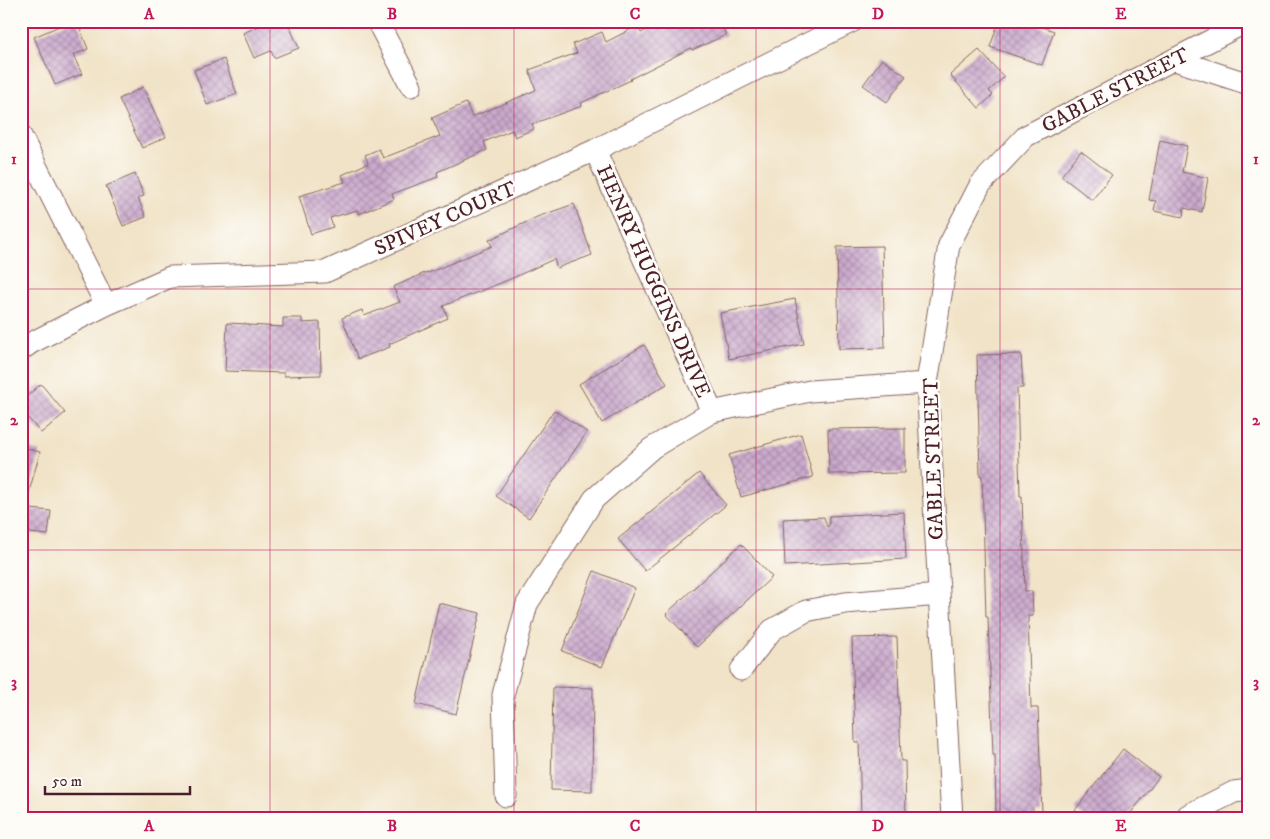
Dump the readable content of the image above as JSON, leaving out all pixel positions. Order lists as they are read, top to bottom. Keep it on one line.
{"streets":{"street":["GABLE STREET","SPIVEY COURT","HENRY HUGGINS DRIVE"]},"crossings":[["SPIVEY COURT","HENRY HUGGINS DRIVE"]],"scale_bar":"50 m","grid":{"columns":["A","B","C","D","E"],"rows":["1","2","3"]}}
